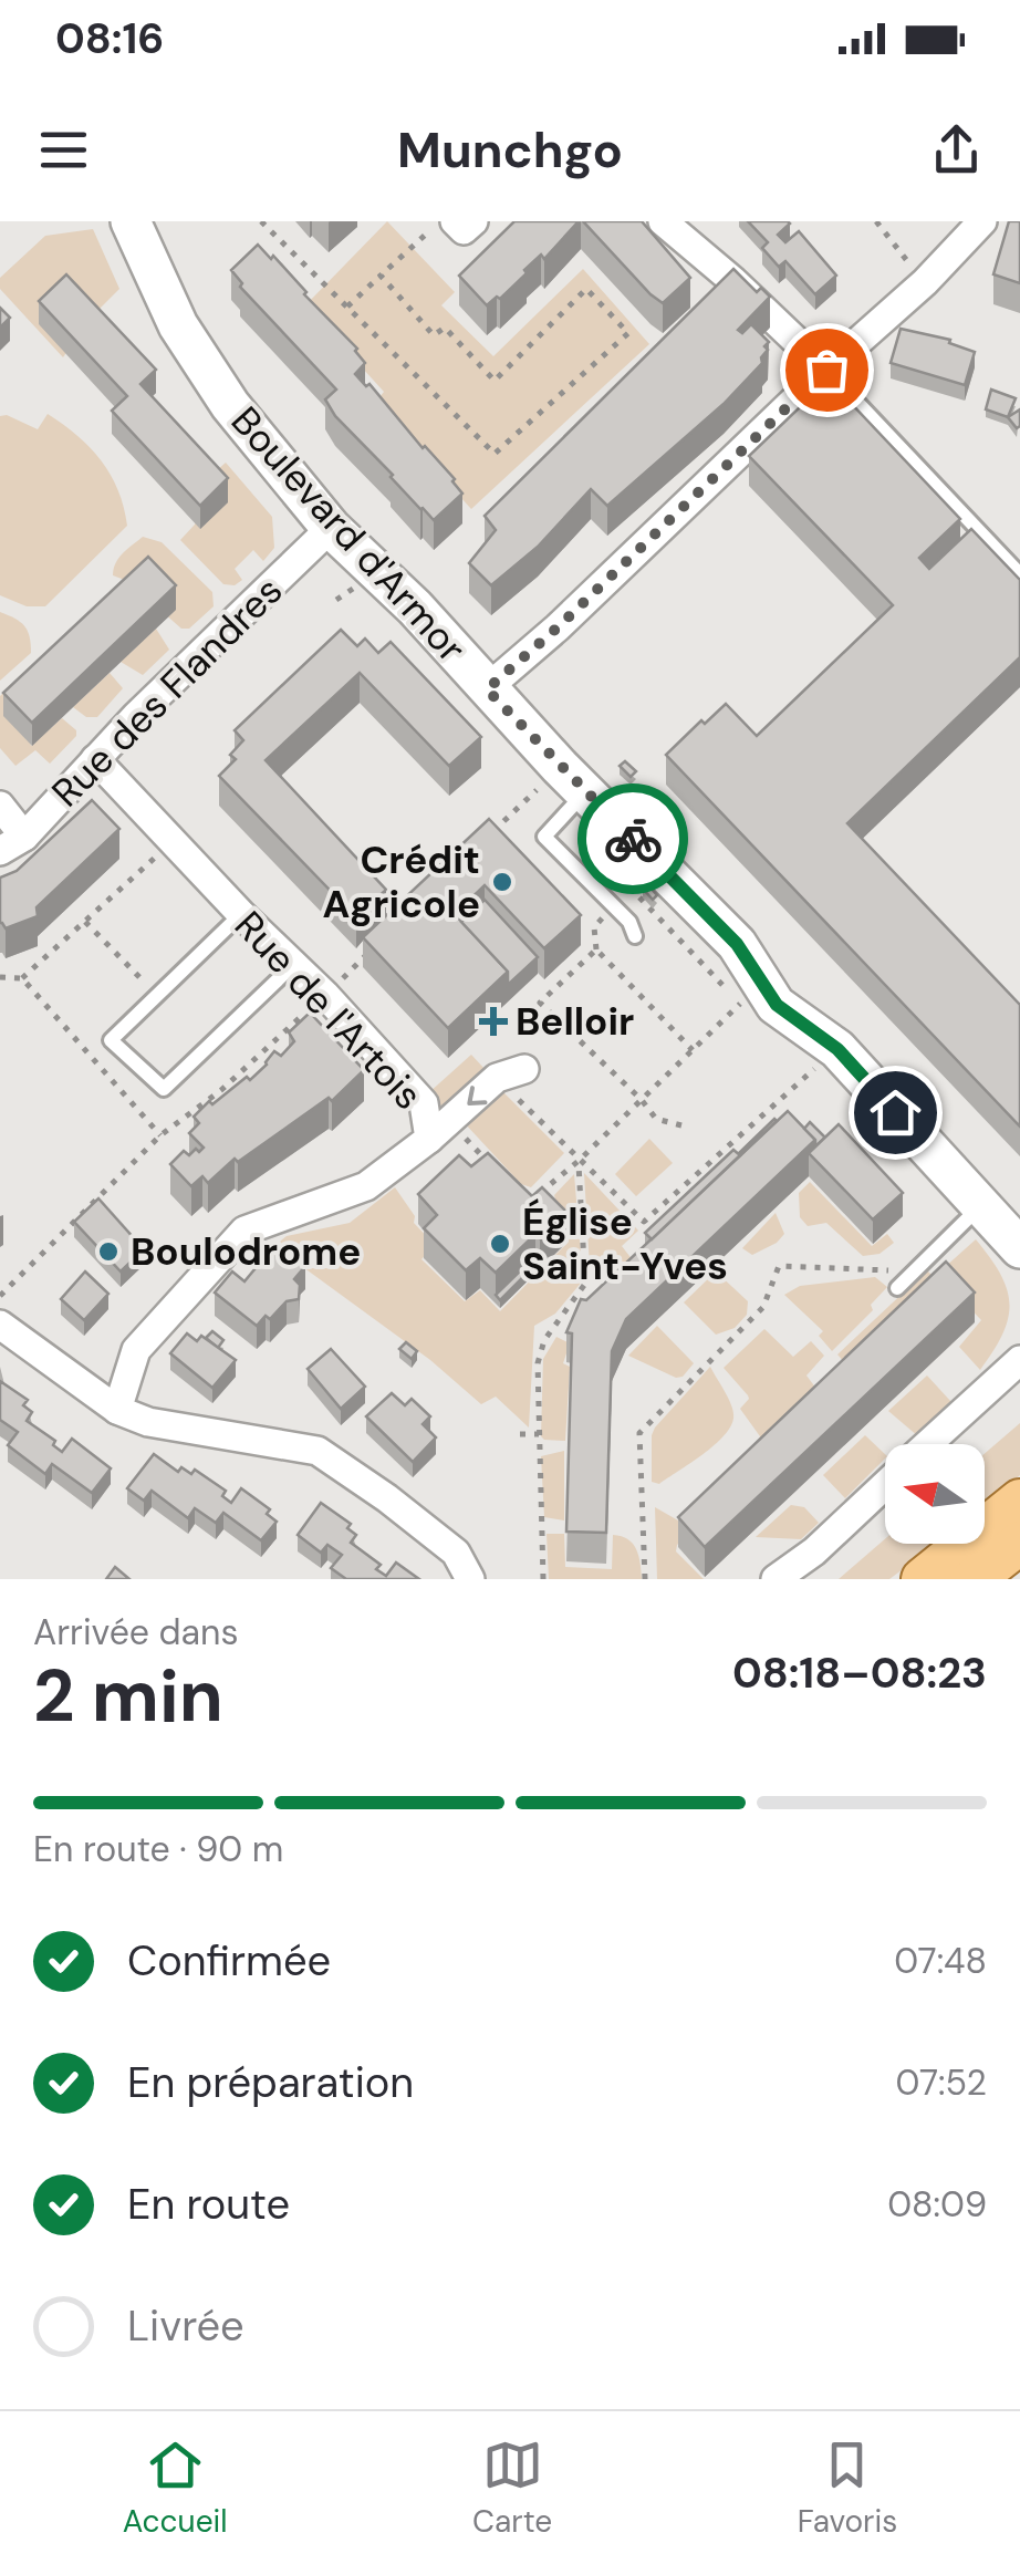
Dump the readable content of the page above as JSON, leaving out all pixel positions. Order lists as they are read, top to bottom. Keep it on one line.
{"streets":{"main road":["Boulevard d'Armor"],"street":["Rue des Flandres","Rue de l'Artois"]},"crossings":[["Boulevard d'Armor","Rue des Flandres"],["Rue des Flandres","Rue de l'Artois"]],"places":{"other":["Crédit Agricole","Église Saint-Yves","Boulodrome"],"health":["Belloir"]},"north":"left","page":{"status":"08:16","header":"Munchgo","heading":["2 min","Arrivée dans","08:18–08:23"],"bar":"En route · 90 m","list":[["Confirmée","07:48"],["En préparation","07:52"],["En route","08:09"],"Livrée"],"tabs":["Accueil","Carte","Favoris"]}}
